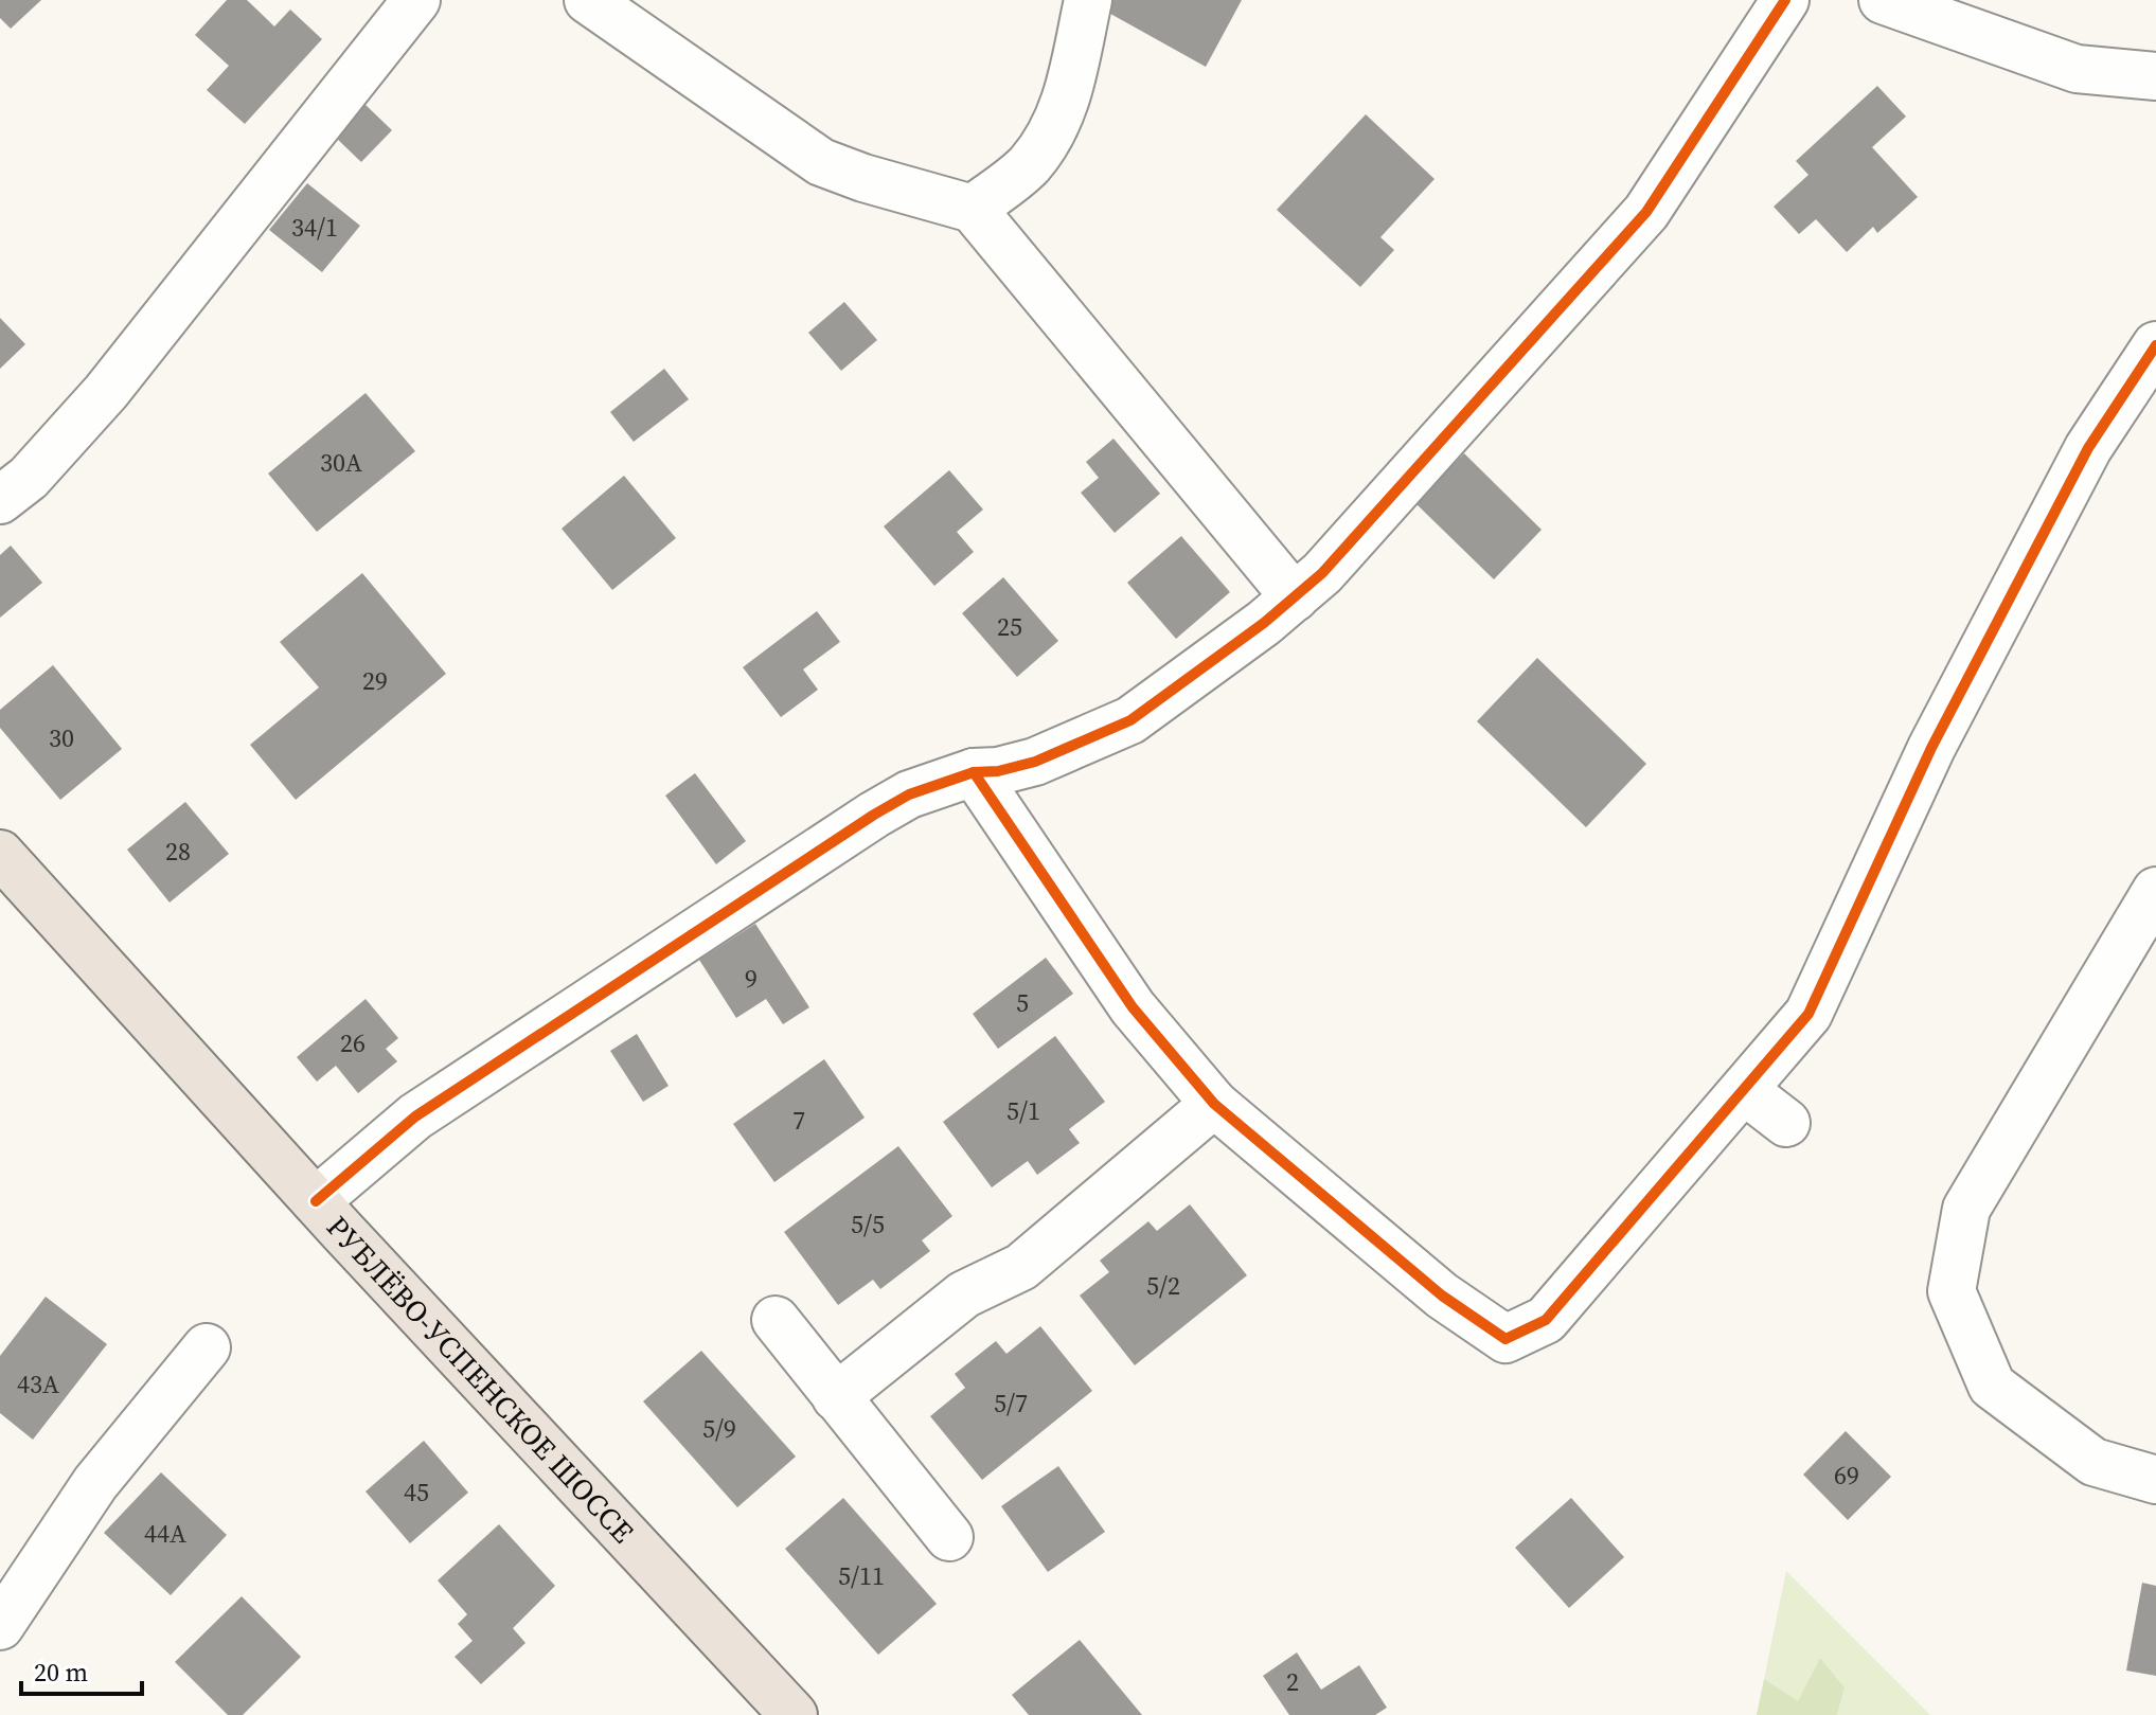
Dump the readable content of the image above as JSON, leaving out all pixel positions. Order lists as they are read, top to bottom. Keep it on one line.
{"streets":{"main road":["РУБЛЁВО-УСПЕНСКОЕ ШОССЕ"]},"house_numbers":["34/1","30А","25","29","30","28","9","5","26","5/1","7","5/5","5/2","43А","5/7","5/9","69","45","44А","5/11","2"],"scale_bar":"20 m"}
